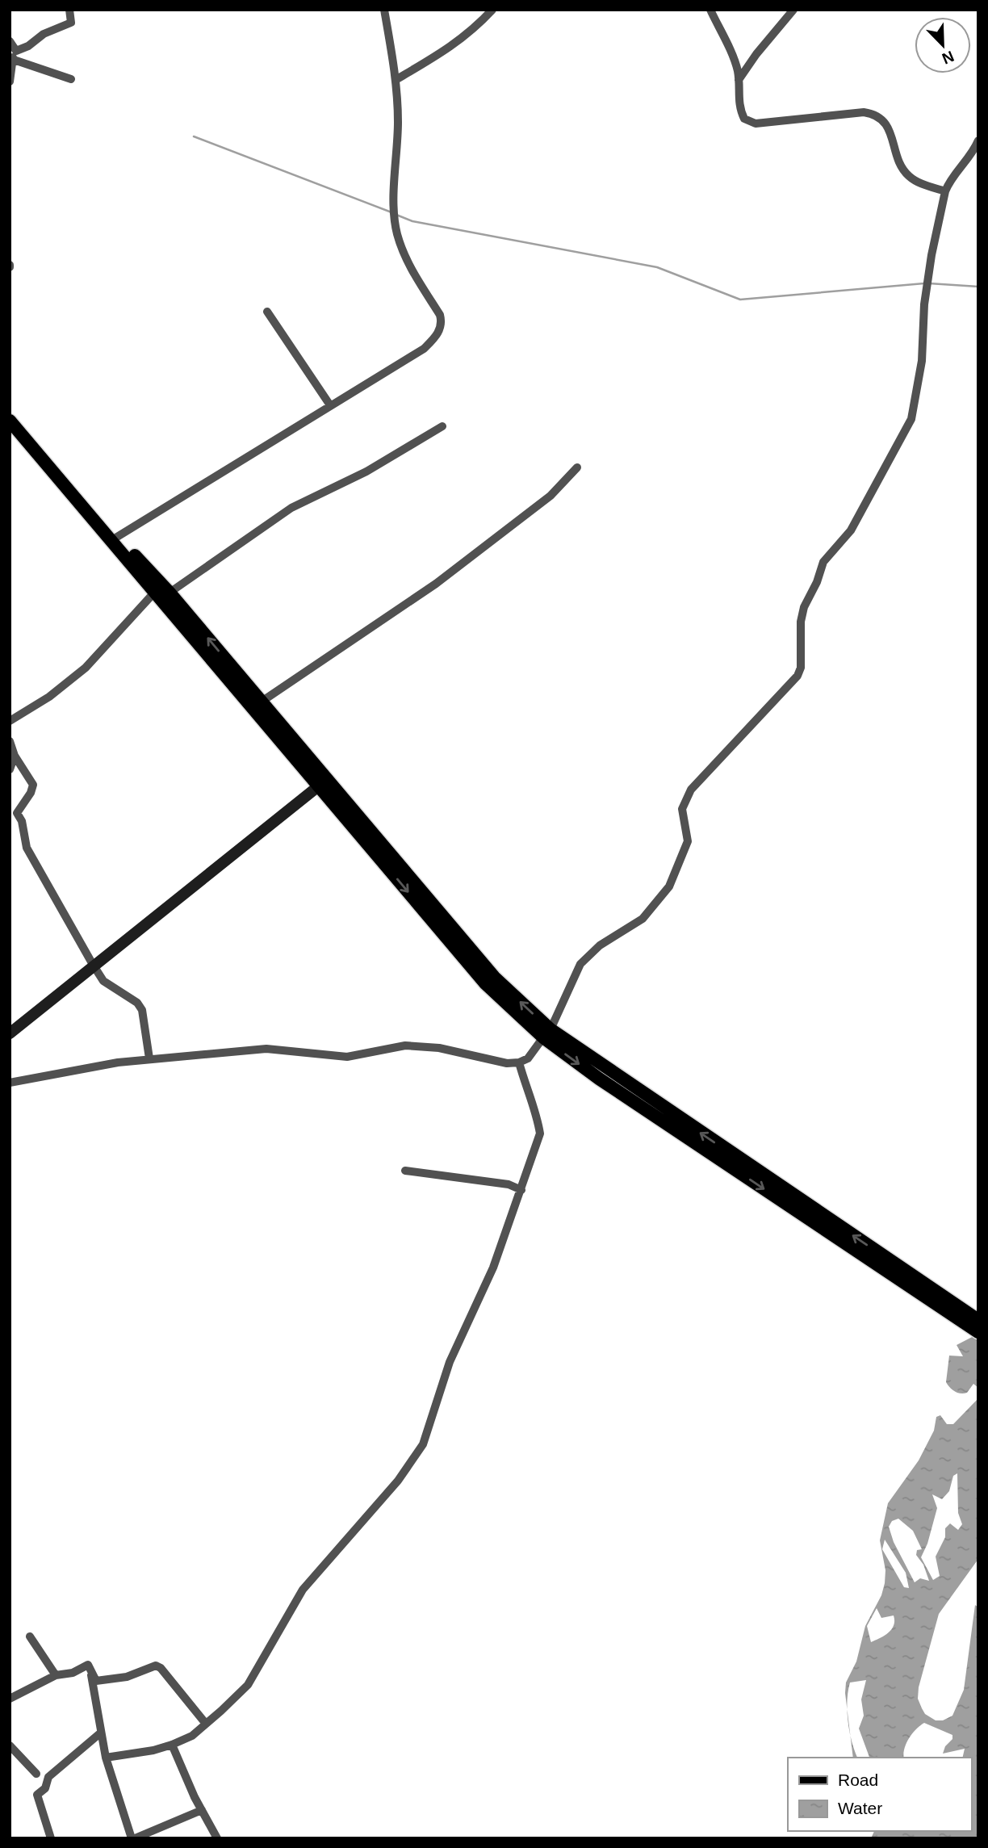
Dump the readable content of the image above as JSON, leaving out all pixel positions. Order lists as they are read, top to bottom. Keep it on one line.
{"legend":["Road","Water"],"north":"bottom right"}
